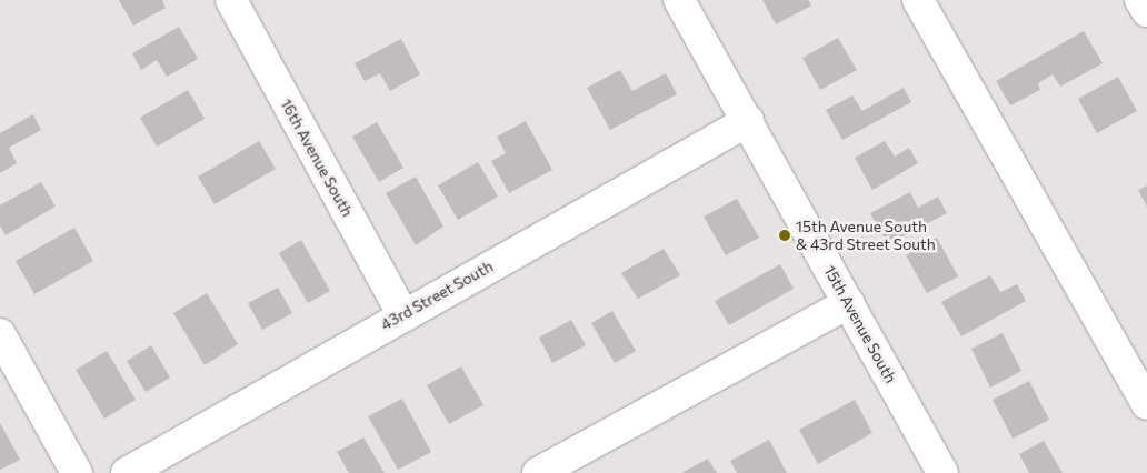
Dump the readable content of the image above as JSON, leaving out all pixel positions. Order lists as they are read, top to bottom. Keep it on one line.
{"streets":{"street":["16th Avenue South","43rd Street South","15th Avenue South"]},"crossings":[["16th Avenue South","43rd Street South"],["43rd Street South","15th Avenue South"]],"places":["15th Avenue South & 43rd Street South"]}
